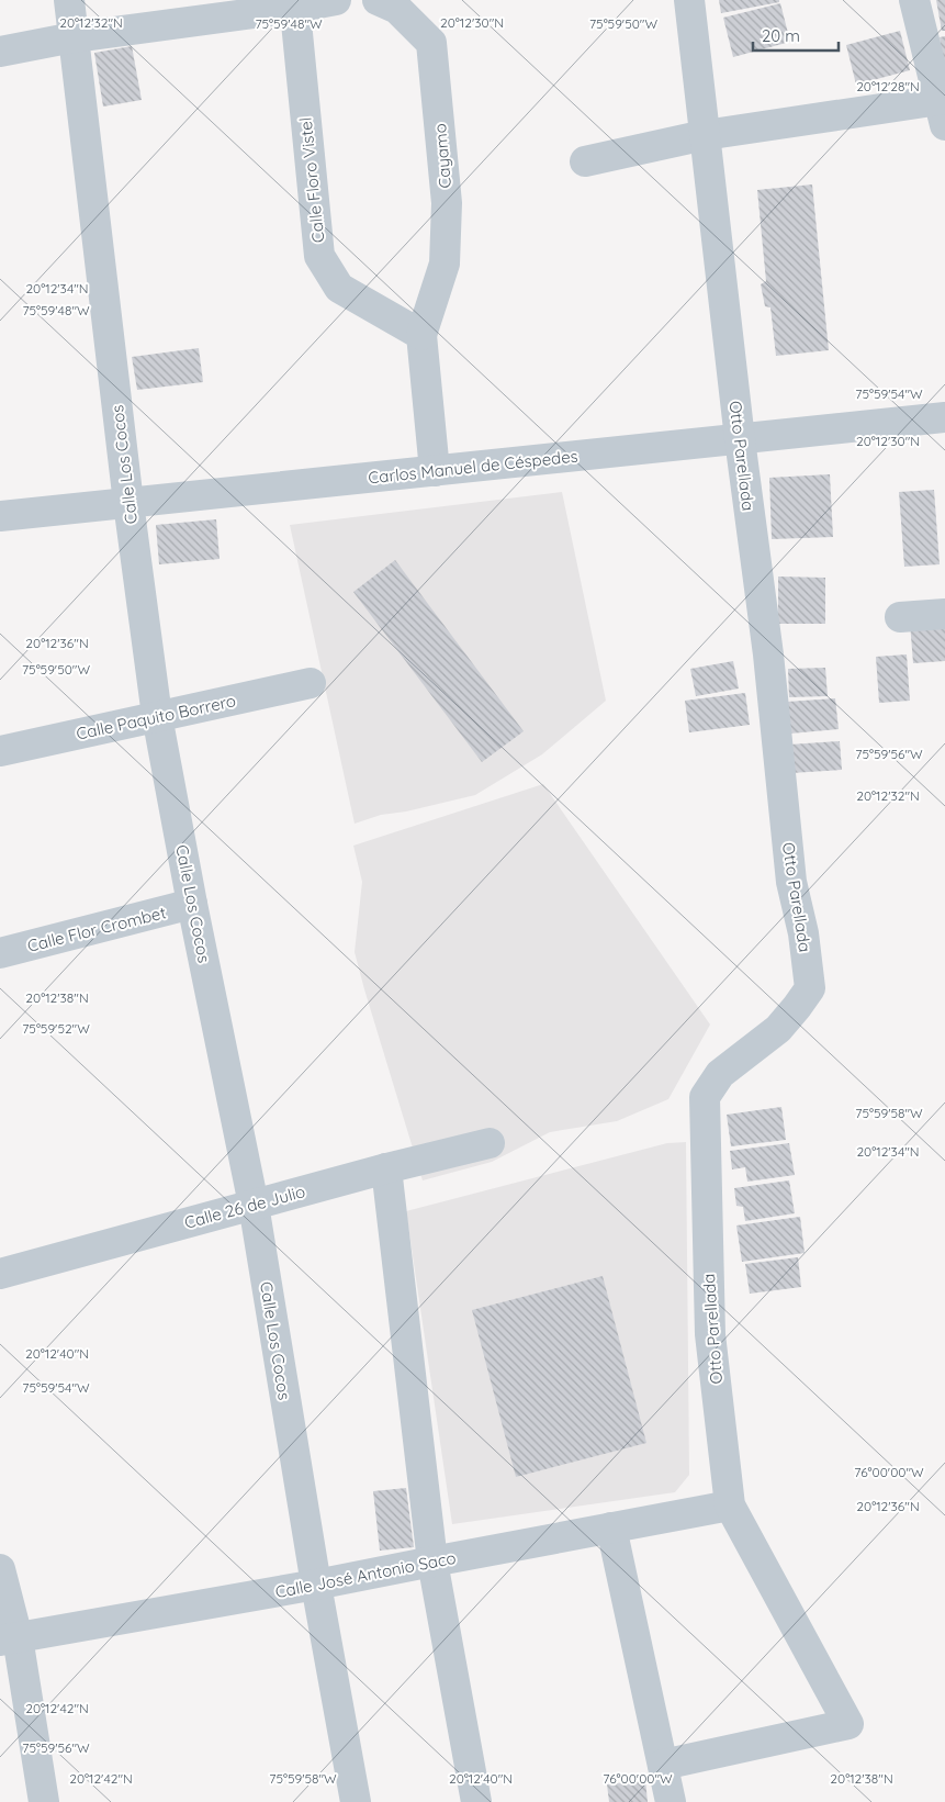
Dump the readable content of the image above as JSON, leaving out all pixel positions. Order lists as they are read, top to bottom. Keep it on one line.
{"streets":{"street":["Cayamo","Calle Floro Vistel","Otto Parellada","Calle Los Cocos","Carlos Manuel de Céspedes","Calle Paquito Borrero","Calle Flor Crombet","Calle 26 de Julio","Calle José Antonio Saco"]},"crossings":[["Cayamo","Calle Floro Vistel"],["Otto Parellada","Carlos Manuel de Céspedes"],["Otto Parellada","Calle José Antonio Saco"],["Calle Los Cocos","Carlos Manuel de Céspedes"],["Calle Los Cocos","Calle Paquito Borrero"],["Calle Los Cocos","Calle Flor Crombet"],["Calle Los Cocos","Calle 26 de Julio"],["Calle Los Cocos","Calle José Antonio Saco"]],"scale_bar":"20 m","coordinates":["20°12'32\"N","20°12'30\"N","75°59'48\"W","75°59'50\"W","20°12'28\"N","20°12'34\"N","75°59'54\"W","20°12'36\"N","75°59'56\"W","20°12'38\"N","75°59'52\"W","75°59'58\"W","20°12'40\"N","76°00'00\"W","20°12'42\"N"]}
